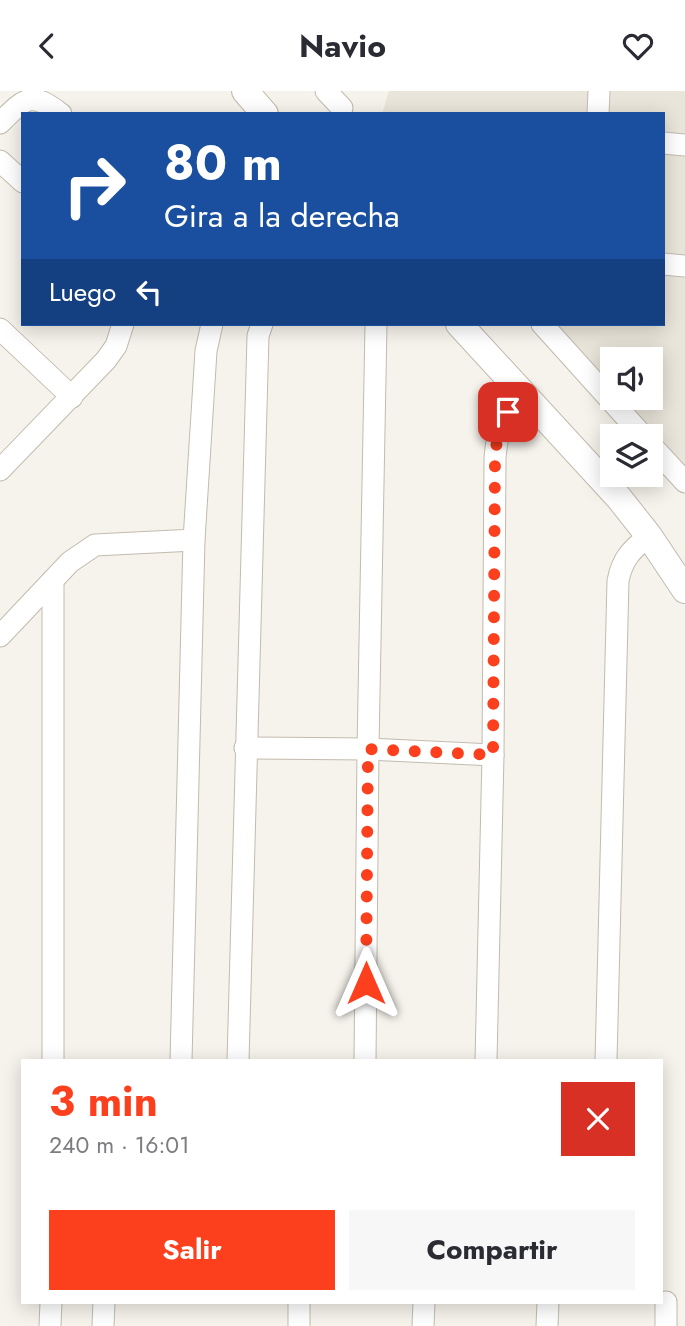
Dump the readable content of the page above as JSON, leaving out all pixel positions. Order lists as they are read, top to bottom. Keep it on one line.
{"page":{"header":"Navio","turn":["80 m","Gira a la derecha"],"then":"Luego","heading":["3 min","240 m · 16:01"],"buttons":["Salir","Compartir"]}}
